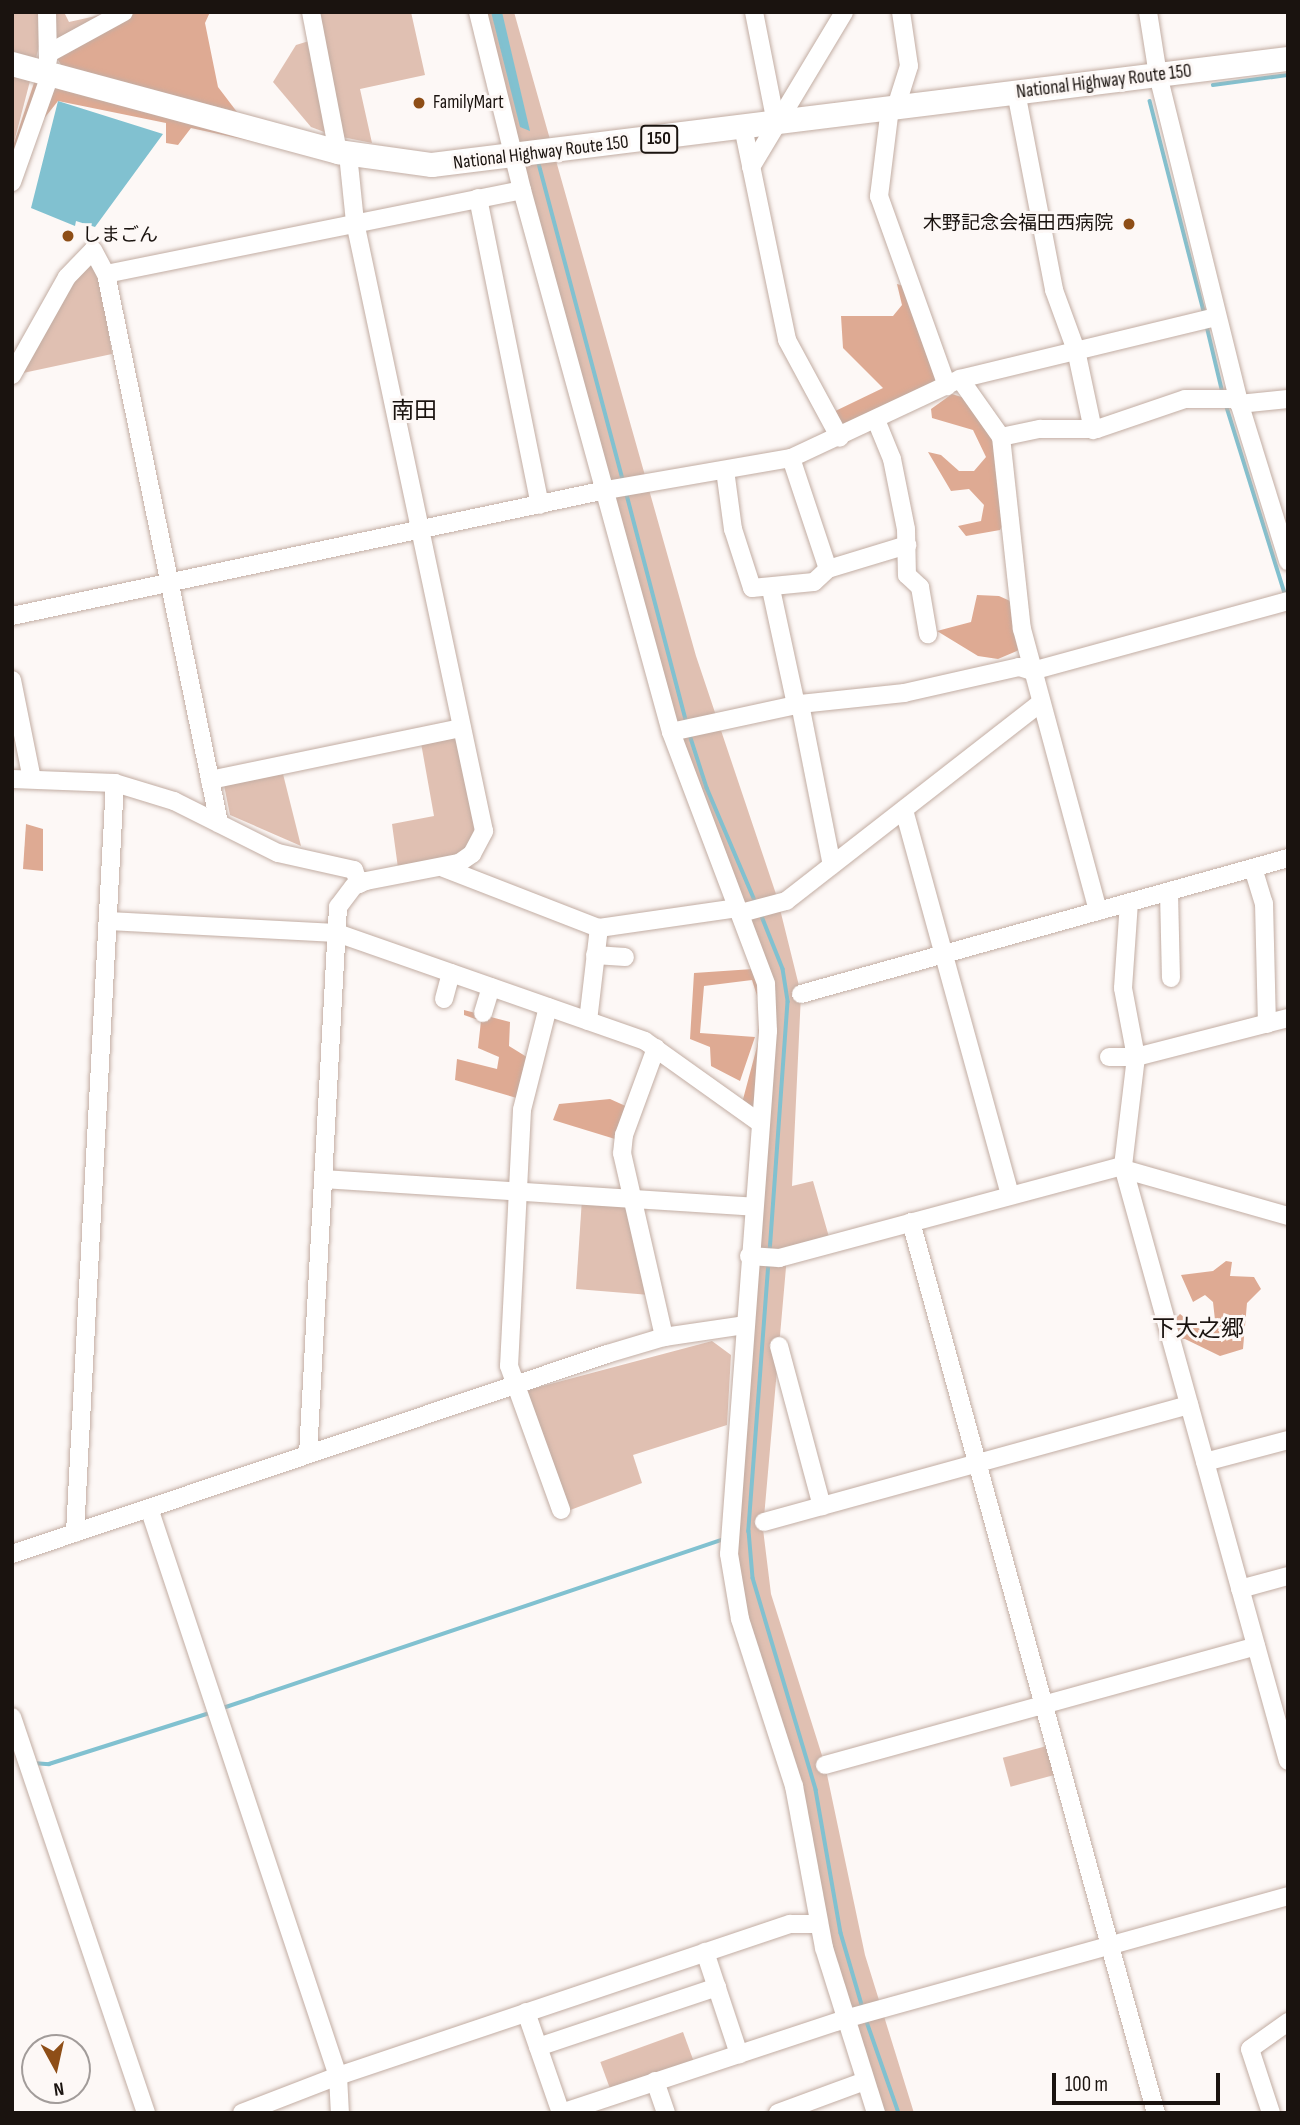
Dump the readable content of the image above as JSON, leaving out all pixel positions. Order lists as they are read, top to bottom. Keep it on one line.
{"streets":{"highway":["National Highway Route 150","150"]},"districts":["南田","下大之郷"],"places":["FamilyMart","木野記念会福田西病院","しまごん"],"scale_bar":"100 m","north":"bottom"}
